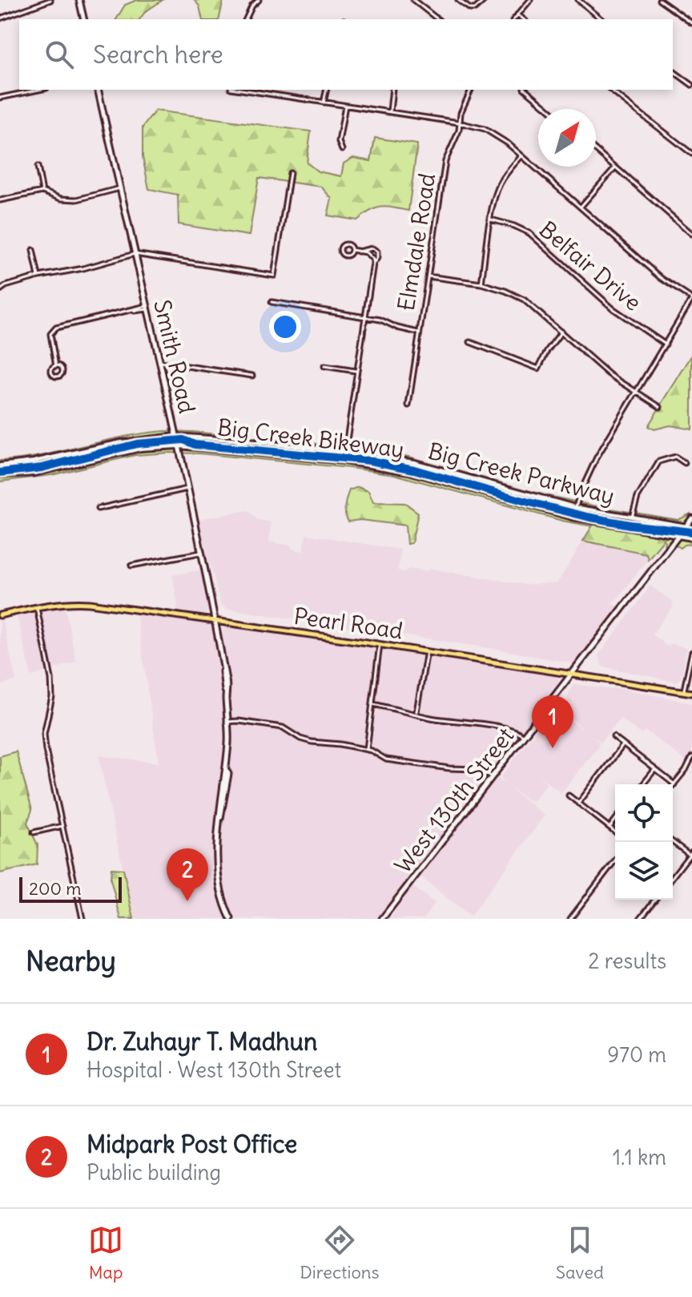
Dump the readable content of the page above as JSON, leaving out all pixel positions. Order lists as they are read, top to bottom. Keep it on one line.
{"streets":{"main road":["Smith Road","Pearl Road","West 130th Street"],"street":["Elmdale Road","Belfair Drive","Big Creek Parkway"],"cycle path":["Big Creek Bikeway"]},"crossings":[["Smith Road","Big Creek Parkway"],["Smith Road","Pearl Road"],["Big Creek Parkway","West 130th Street"],["Pearl Road","West 130th Street"]],"scale_bar":"200 m","north":"top right","page":{"search":"Search here","pins":["1","2"],"scale":"200 m","heading":["Nearby","2 results"],"list":[{"mark":"1","name":"Dr. Zuhayr T. Madhun","note":"Hospital · West 130th Street","value":"970 m"},{"mark":"2","name":"Midpark Post Office","note":"Public building","value":"1.1 km"}],"nav":["Map","Directions","Saved"]}}
